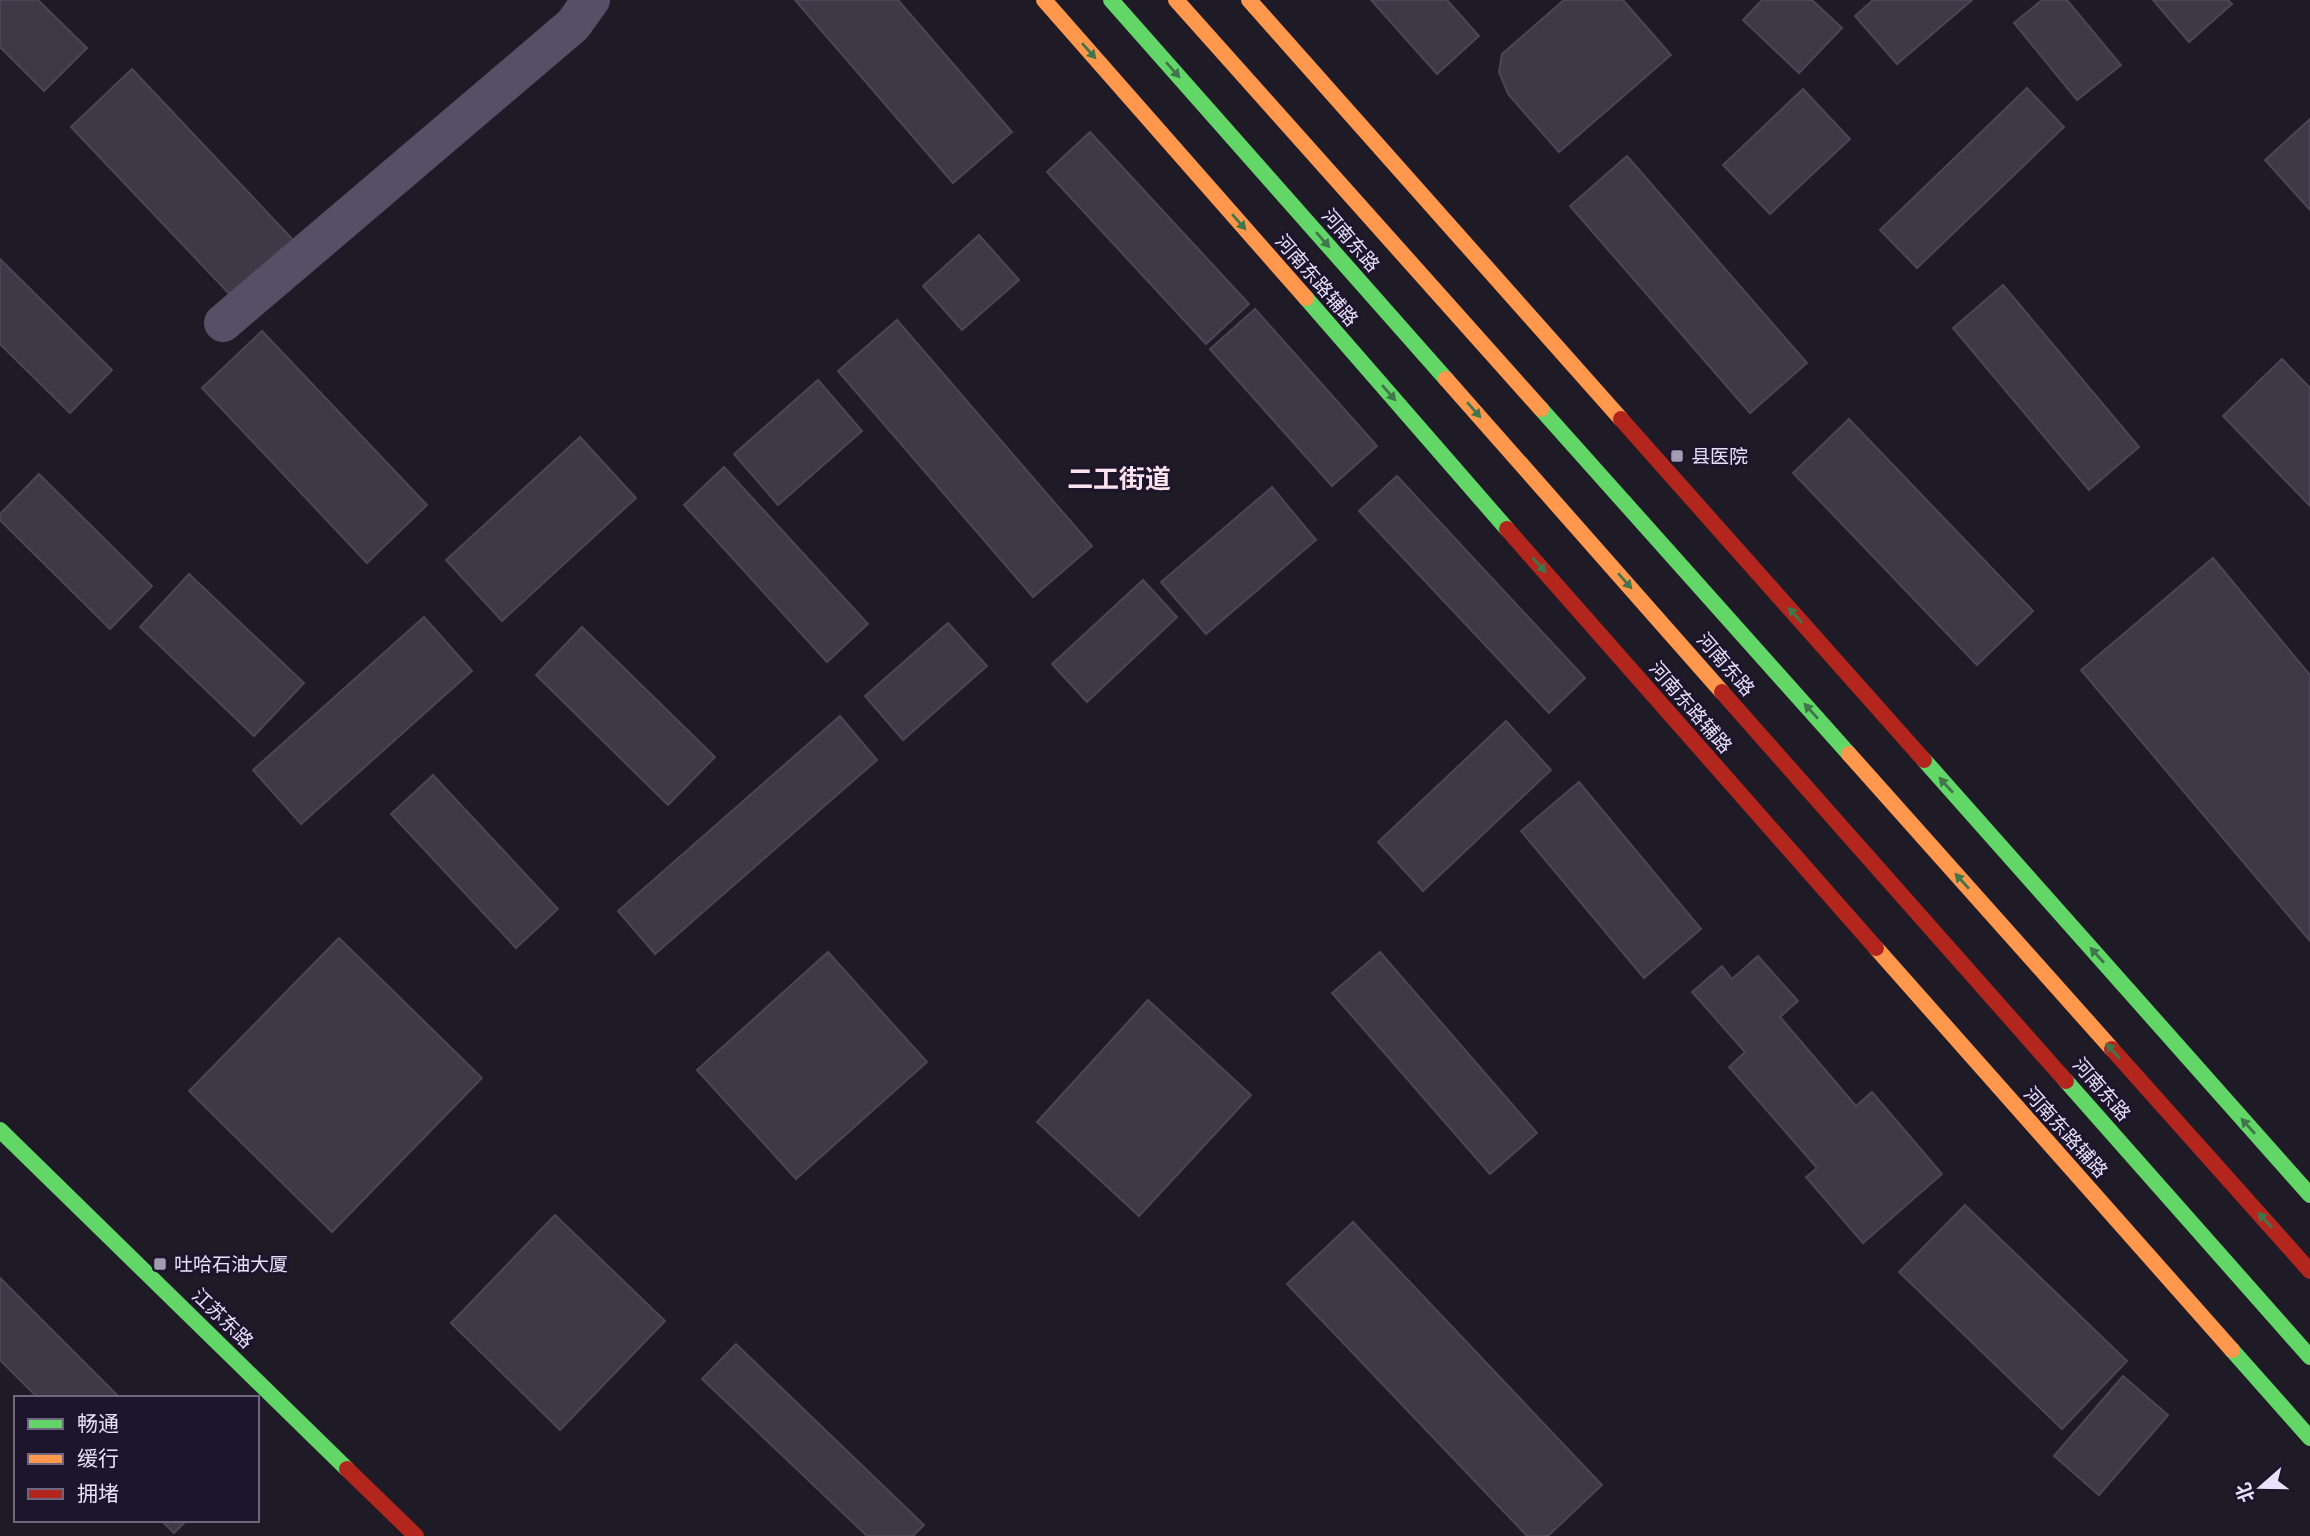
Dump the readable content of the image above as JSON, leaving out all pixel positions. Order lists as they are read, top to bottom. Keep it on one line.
{"streets":{"street":["河南东路","河南东路辅路","江苏东路"]},"one_way":["河南东路辅路"],"districts":["二工街道"],"places":{"transit":["县医院","吐哈石油大厦"]},"legend":["畅通","缓行","拥堵"],"north":"left"}
